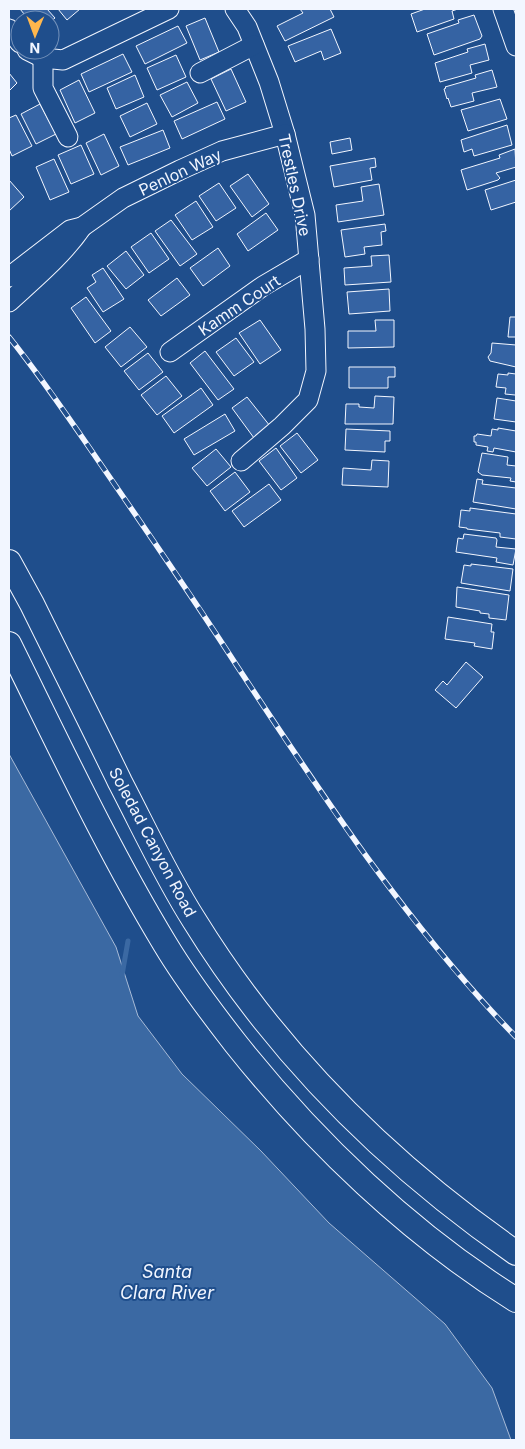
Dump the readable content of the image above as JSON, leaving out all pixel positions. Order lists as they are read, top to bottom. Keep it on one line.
{"streets":{"main road":["Soledad Canyon Road"],"street":["Penlon Way","Trestles Drive","Kamm Court"]},"crossings":[["Penlon Way","Trestles Drive"],["Trestles Drive","Kamm Court"]],"water":["Santa Clara River"],"north":"bottom"}
